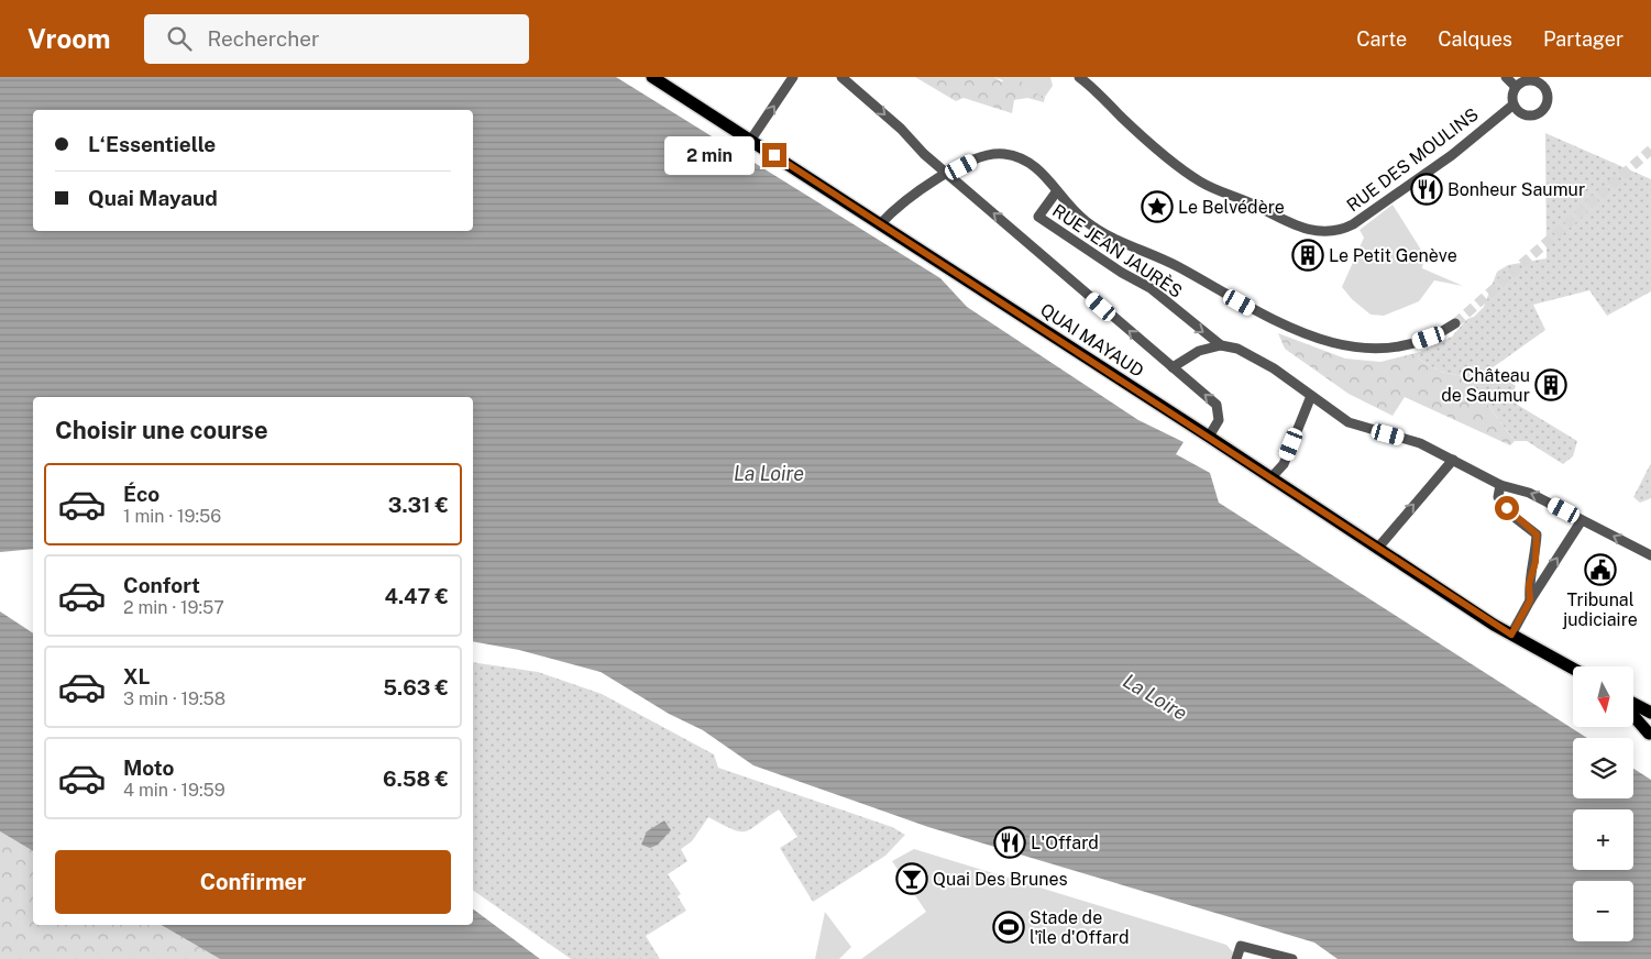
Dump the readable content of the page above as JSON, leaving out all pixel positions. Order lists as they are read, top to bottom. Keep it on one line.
{"streets":{"main road":["QUAI MAYAUD"],"street":["RUE DES MOULINS","RUE JEAN JAURÈS"]},"water":["La Loire"],"places":{"restaurant":["Bonheur Saumur","L'Offard"],"place":["Le Belvédère"],"building":["Le Petit Genève","Château de Saumur"],"public building":["Tribunal judiciaire"],"bar":["Quai Des Brunes"],"sports":["Stade de l'île d'Offard"]},"north":"bottom","page":{"header":"Vroom","search":"Rechercher","nav":["Carte","Calques","Partager"],"banner":["L‘Essentielle","Quai Mayaud"],"bubble":"2 min","heading":"Choisir une course","list":[{"name":"Éco","note":"1 min · 19:56","value":"3.31 €"},{"name":"Confort","note":"2 min · 19:57","value":"4.47 €"},{"name":"XL","note":"3 min · 19:58","value":"5.63 €"},{"name":"Moto","note":"4 min · 19:59","value":"6.58 €"}],"map_buttons":["+","−"],"buttons":"Confirmer"}}
